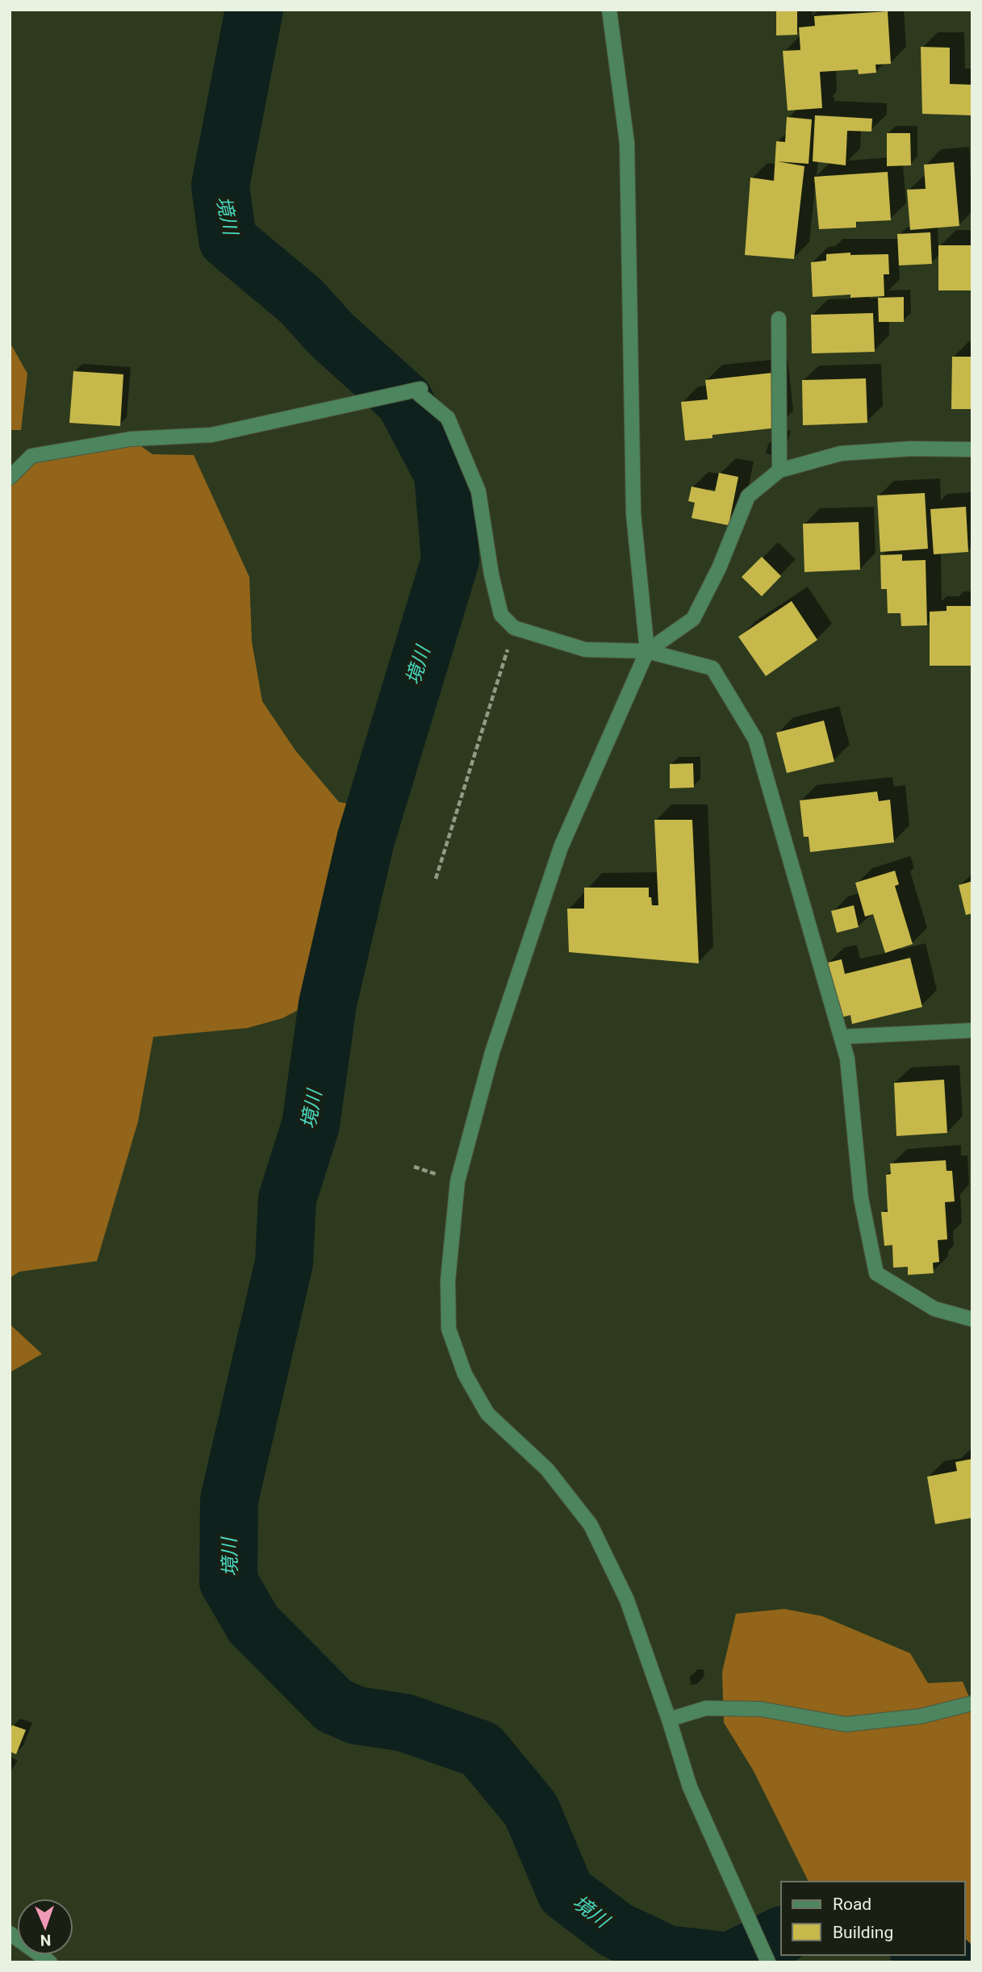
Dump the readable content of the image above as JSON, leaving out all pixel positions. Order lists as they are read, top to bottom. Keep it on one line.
{"water":["境川"],"legend":["Road","Building"],"north":"bottom"}
